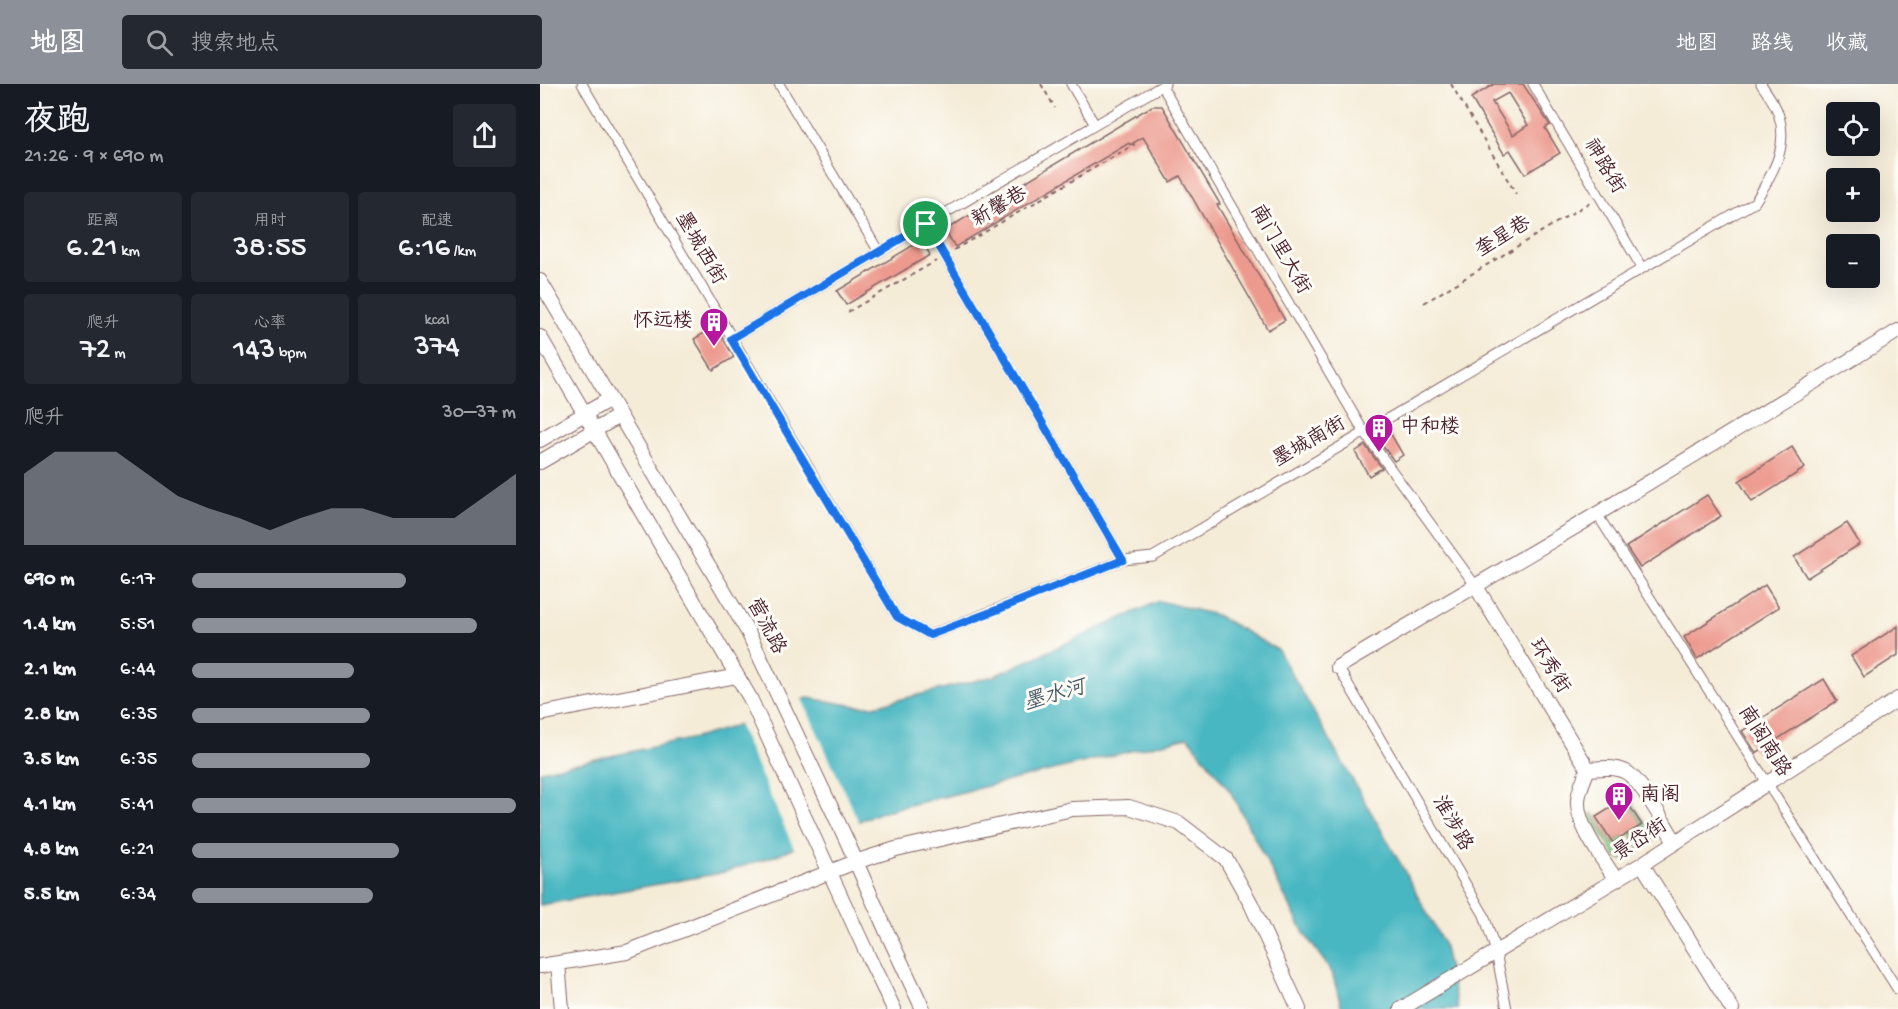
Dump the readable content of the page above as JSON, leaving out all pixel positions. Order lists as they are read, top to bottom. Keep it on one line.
{"streets":{"street":["神路街","墨城西街","南门里大街","墨城南街","营流路","环秀街","南阁南路","淮涉路","景岱街"],"path":["新馨巷","奎星巷"]},"crossings":[["神路街","奎星巷"],["神路街","墨城南街"],["墨城西街","墨城南街"],["南门里大街","墨城南街"],["南门里大街","环秀街"],["南阁南路","景岱街"],["淮涉路","景岱街"]],"water":["墨水河"],"places":{"building":["怀远楼","中和楼","南阁"]},"page":{"header":"地图","search":"搜索地点","nav":["地图","路线","收藏"],"heading":["夜跑","21:26 · 9 × 690 m"],"map_buttons":["+","−"],"stats":[["距离","6.21 km"],["用时","38:55"],["配速","6:16 /km"],["爬升","72 m"],["心率","143 bpm"],["kcal","374"]],"chart":["爬升","30–37 m"],"list":[{"name":"690 m","note":"6:17"},{"name":"1.4 km","note":"5:51"},{"name":"2.1 km","note":"6:44"},{"name":"2.8 km","note":"6:35"},{"name":"3.5 km","note":"6:35"},{"name":"4.1 km","note":"5:41"},{"name":"4.8 km","note":"6:21"},{"name":"5.5 km","note":"6:34"}]}}
